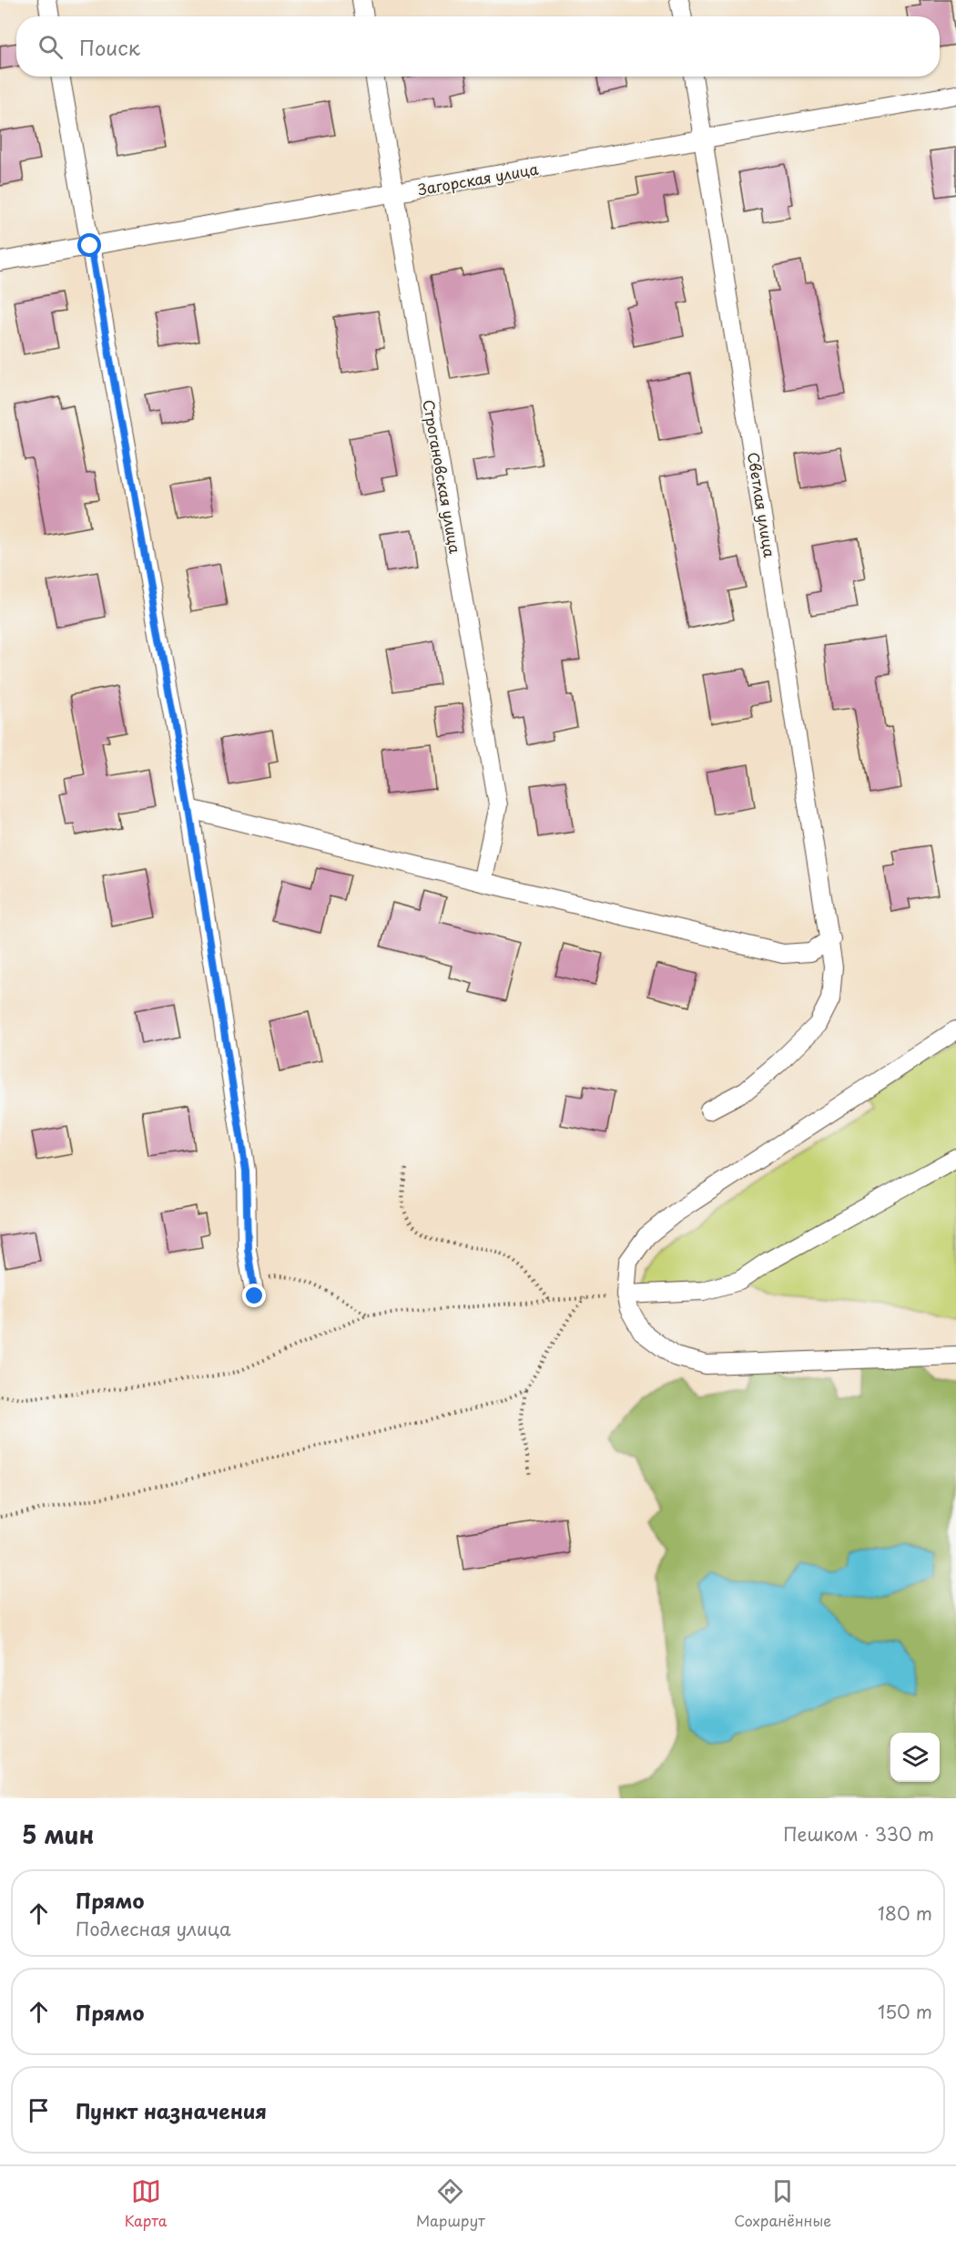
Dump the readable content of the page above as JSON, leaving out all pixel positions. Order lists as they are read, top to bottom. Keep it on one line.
{"streets":{"street":["Загорская улица","Строгановская улица","Светлая улица"]},"crossings":[["Загорская улица","Строгановская улица"],["Загорская улица","Светлая улица"]],"page":{"search":"Поиск","heading":["5 мин","Пешком · 330 m"],"list":[["Прямо","Подлесная улица","180 m"],["Прямо","150 m"],"Пункт назначения"],"nav":["Карта","Маршрут","Сохранённые"]}}
